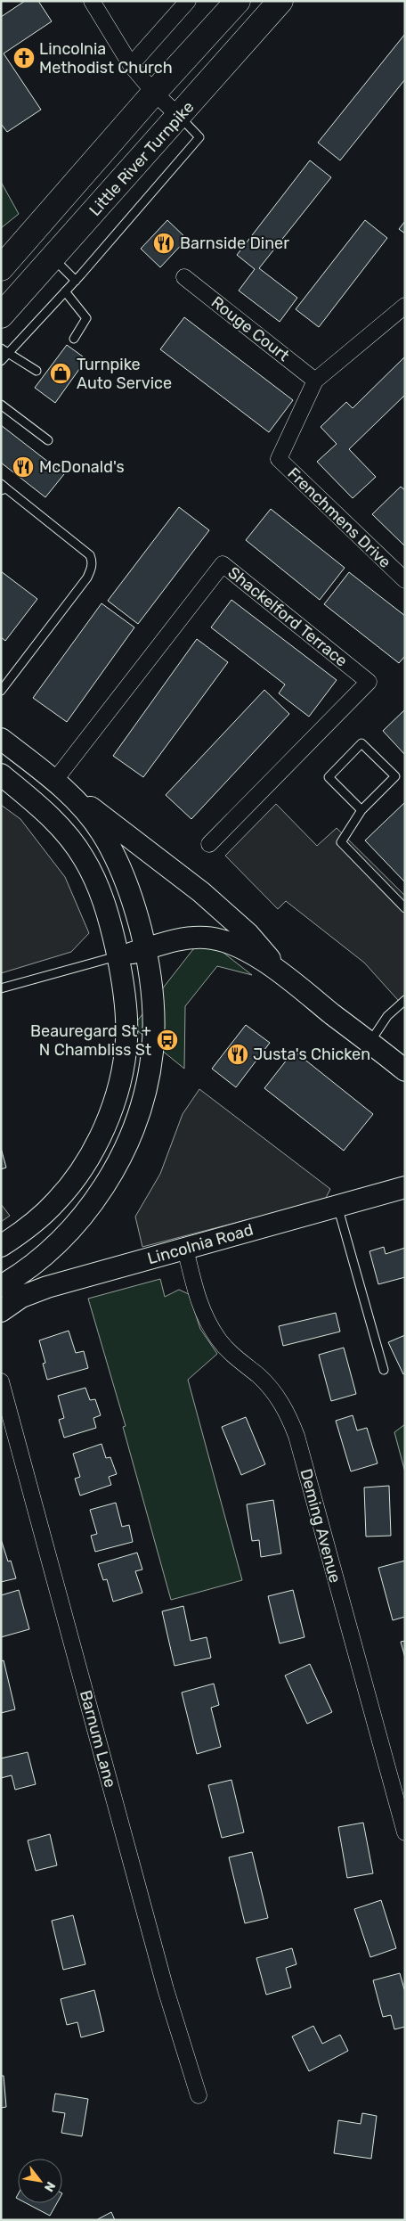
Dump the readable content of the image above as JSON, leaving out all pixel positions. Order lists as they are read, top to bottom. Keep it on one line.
{"streets":{"main road":["Little River Turnpike","Lincolnia Road"],"street":["Rouge Court","Frenchmens Drive","Shackelford Terrace","Deming Avenue","Barnum Lane"]},"crossings":[["Rouge Court","Frenchmens Drive"],["Lincolnia Road","Deming Avenue"]],"places":{"church":["Lincolnia Methodist Church"],"restaurant":["Barnside Diner","McDonald's","Justa's Chicken"],"shop":["Turnpike Auto Service"],"bus stop":["Beauregard St + N Chambliss St"]},"north":"bottom right"}
